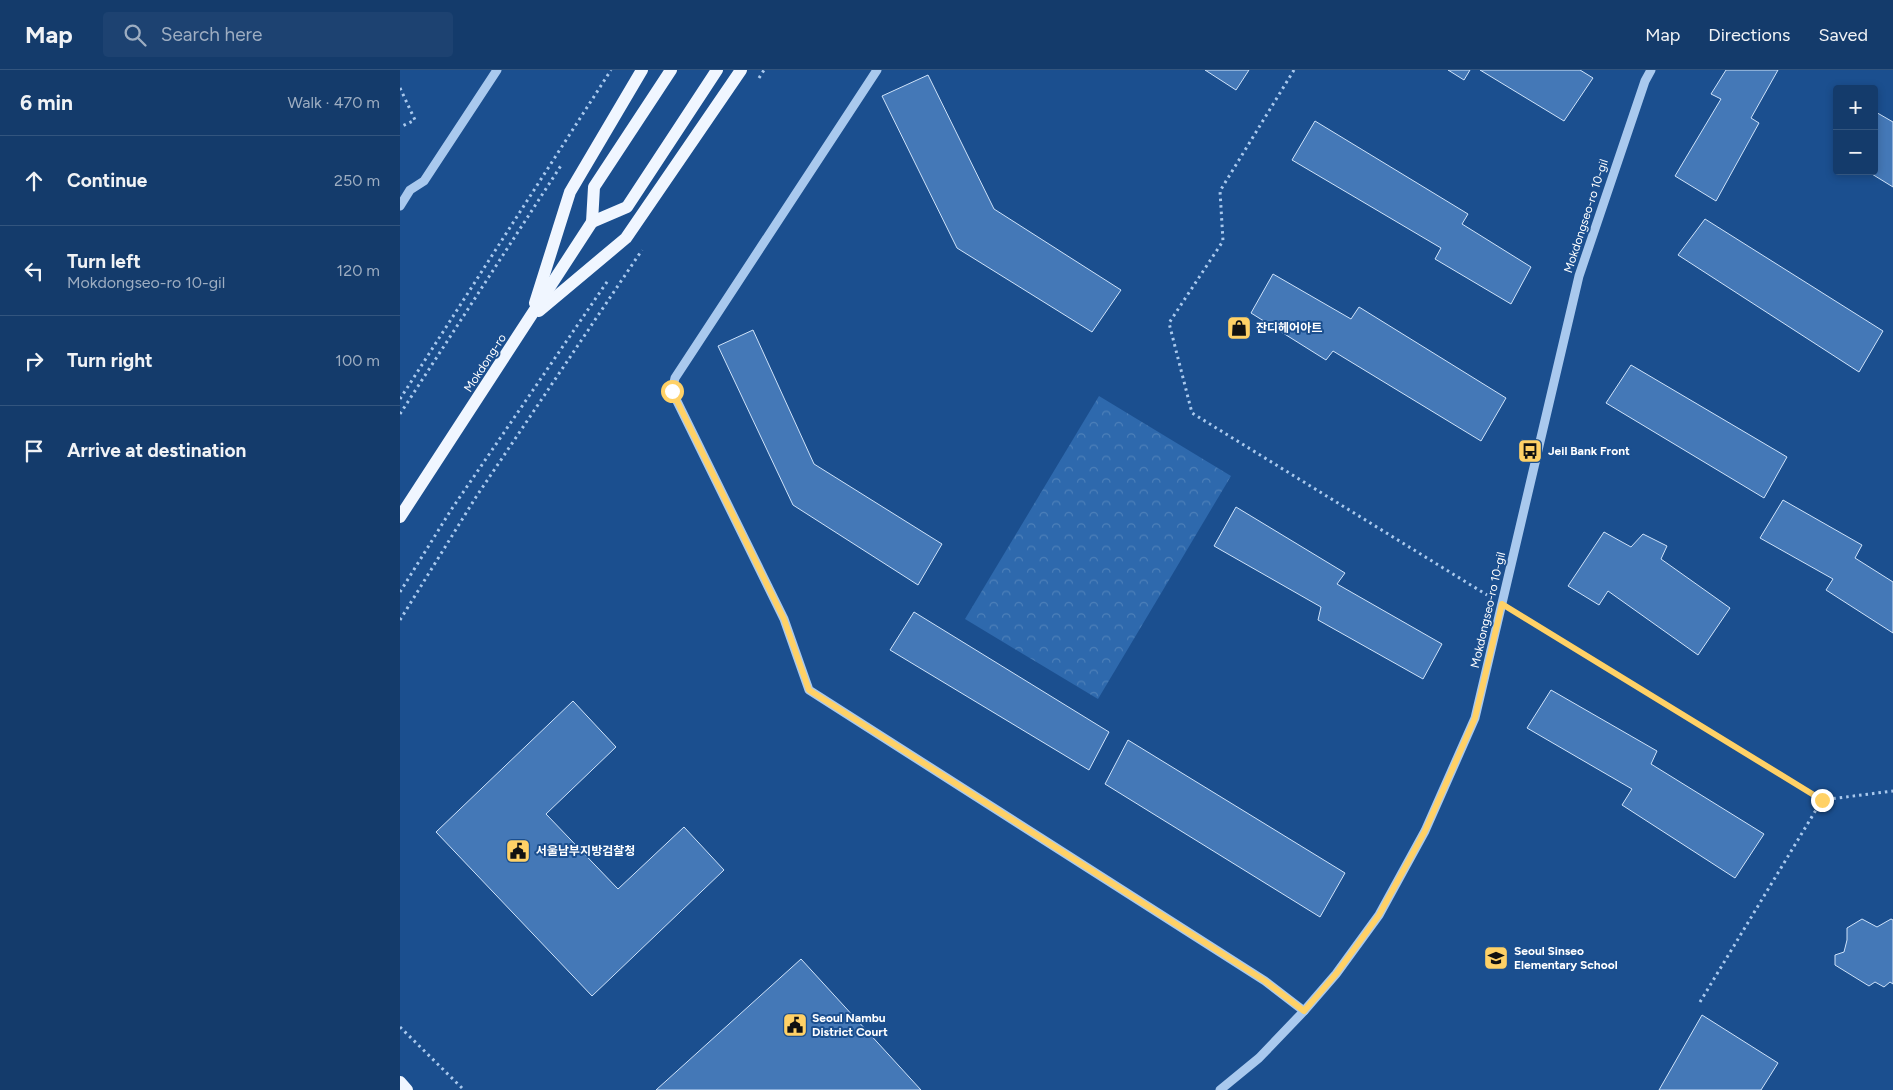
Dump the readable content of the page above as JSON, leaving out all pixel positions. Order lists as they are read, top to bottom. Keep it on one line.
{"streets":{"main road":["Mokdong-ro"],"street":["Mokdongseo-ro 10-gil"]},"places":{"shop":["잔디헤어아트"],"bus stop":["Jeil Bank Front"],"public building":["서울남부지방검찰청","Seoul Nambu District Court"],"school or university":["Seoul Sinseo Elementary School"]},"page":{"header":"Map","search":"Search here","nav":["Map","Directions","Saved"],"heading":["6 min","Walk · 470 m"],"map_buttons":["+","−"],"list":[["Continue","250 m"],["Turn left","Mokdongseo-ro 10-gil","120 m"],["Turn right","100 m"],"Arrive at destination"]}}
